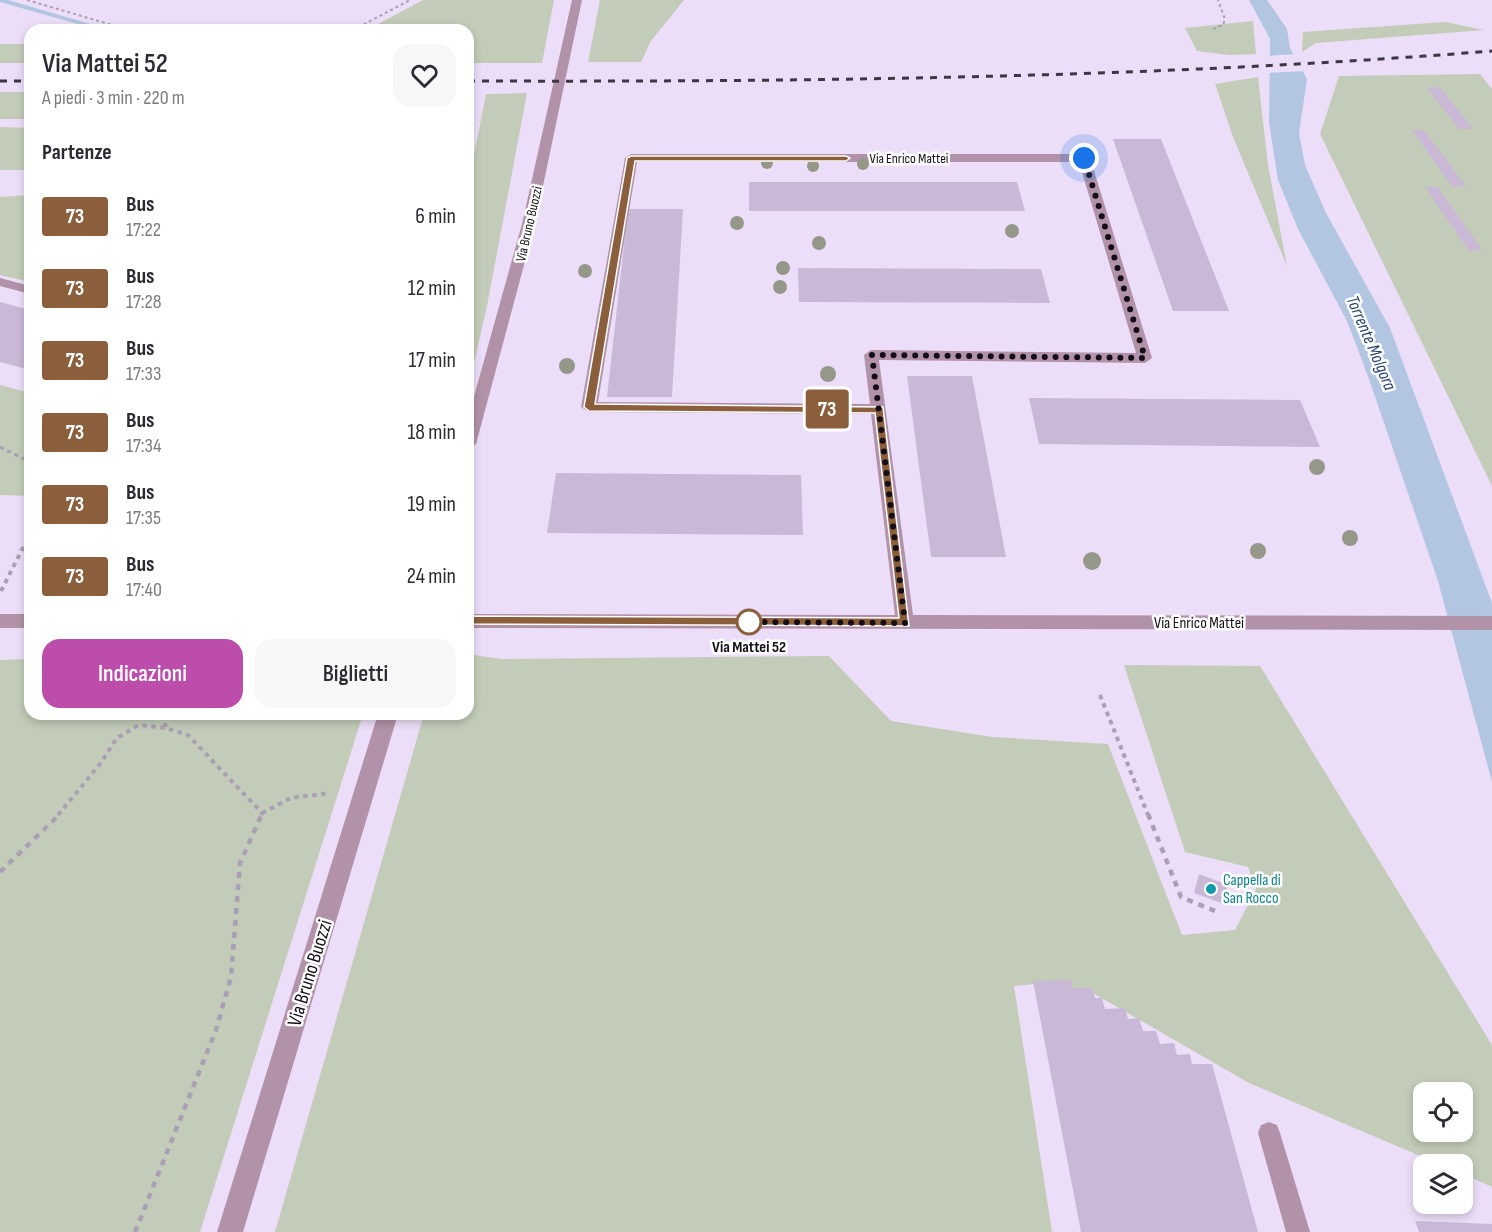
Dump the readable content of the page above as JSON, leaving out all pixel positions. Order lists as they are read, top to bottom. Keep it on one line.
{"streets":{"street":["Via Enrico Mattei","Via Bruno Buozzi"]},"water":["Torrente Molgora"],"places":["Via Mattei 52","Cappella di San Rocco"],"lines":["bus line 73"],"page":{"on_map":"73","heading":[["Via Mattei 52","A piedi · 3 min · 220 m"],"Partenze"],"list":[{"mark":"73","name":"Bus","note":"17:22","value":"6 min"},{"mark":"73","name":"Bus","note":"17:28","value":"12 min"},{"mark":"73","name":"Bus","note":"17:33","value":"17 min"},{"mark":"73","name":"Bus","note":"17:34","value":"18 min"},{"mark":"73","name":"Bus","note":"17:35","value":"19 min"},{"mark":"73","name":"Bus","note":"17:40","value":"24 min"}],"buttons":["Indicazioni","Biglietti"]}}
